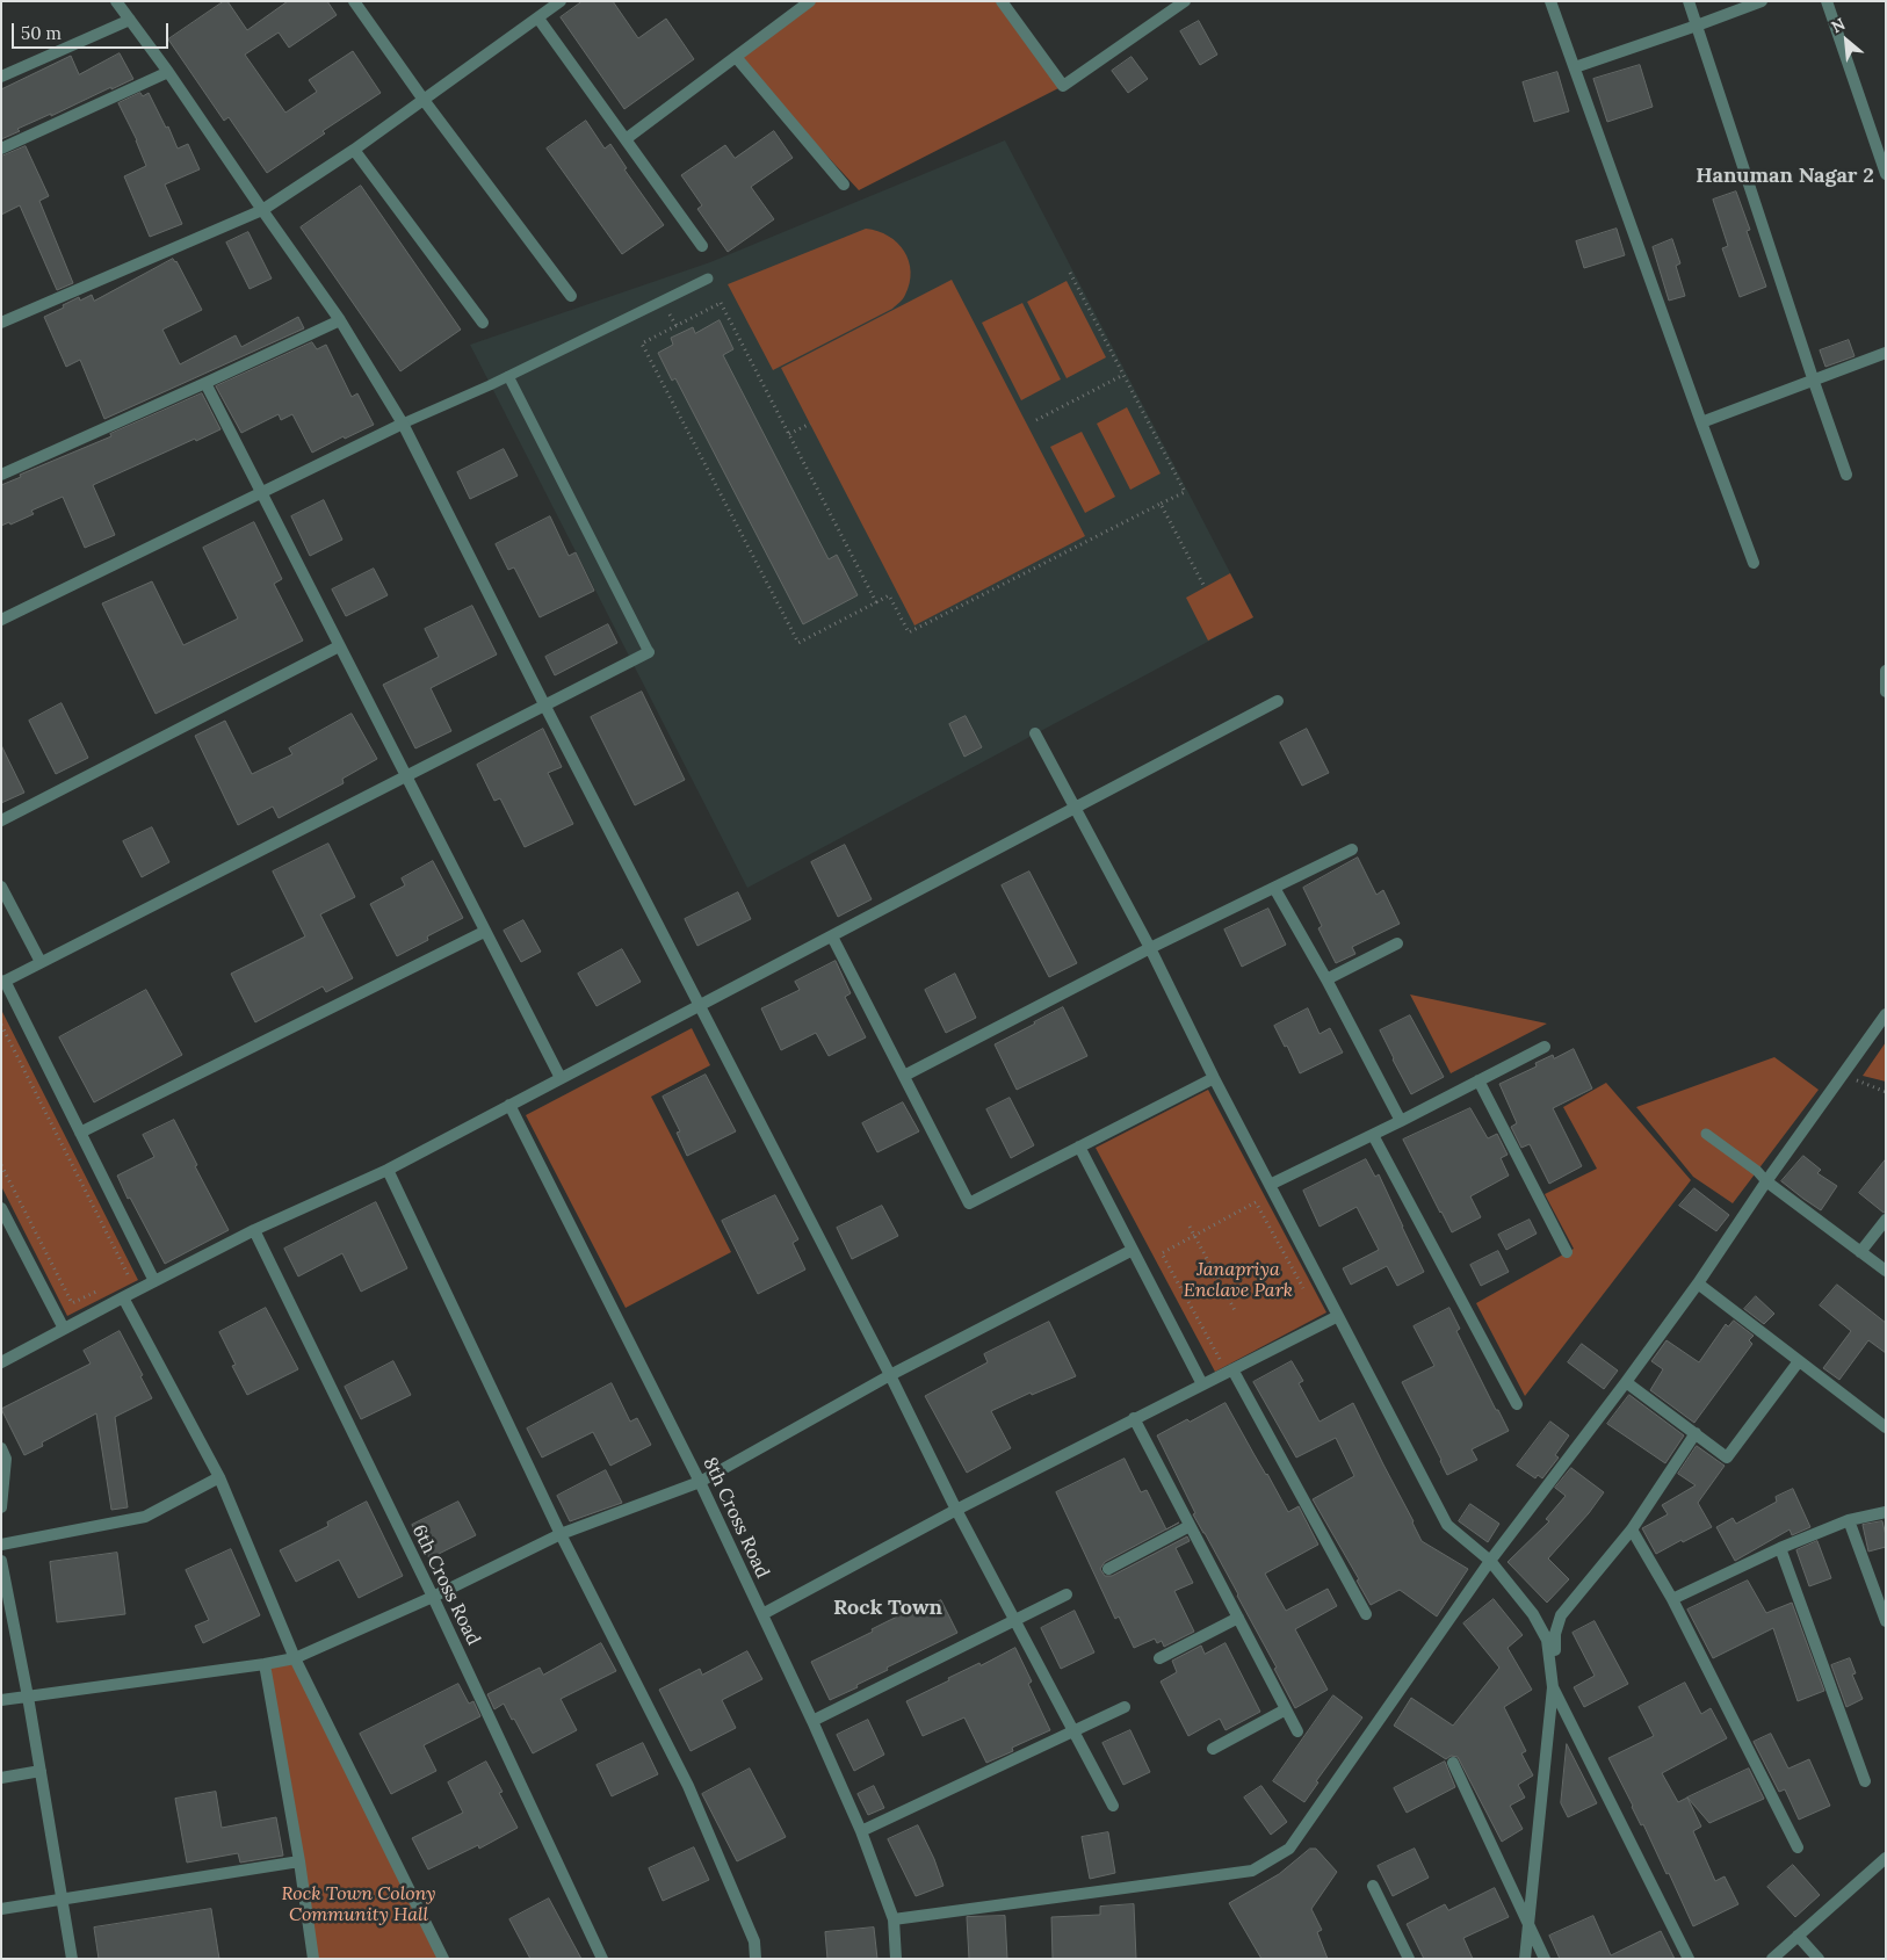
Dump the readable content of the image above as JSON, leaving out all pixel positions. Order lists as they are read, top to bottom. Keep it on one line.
{"streets":{"street":["8th Cross Road","6th Cross Road"]},"districts":["Hanuman Nagar 2","Rock Town"],"parks":["Janapriya Enclave Park","Rock Town Colony Community Hall"],"scale_bar":"50 m","north":"top left"}
